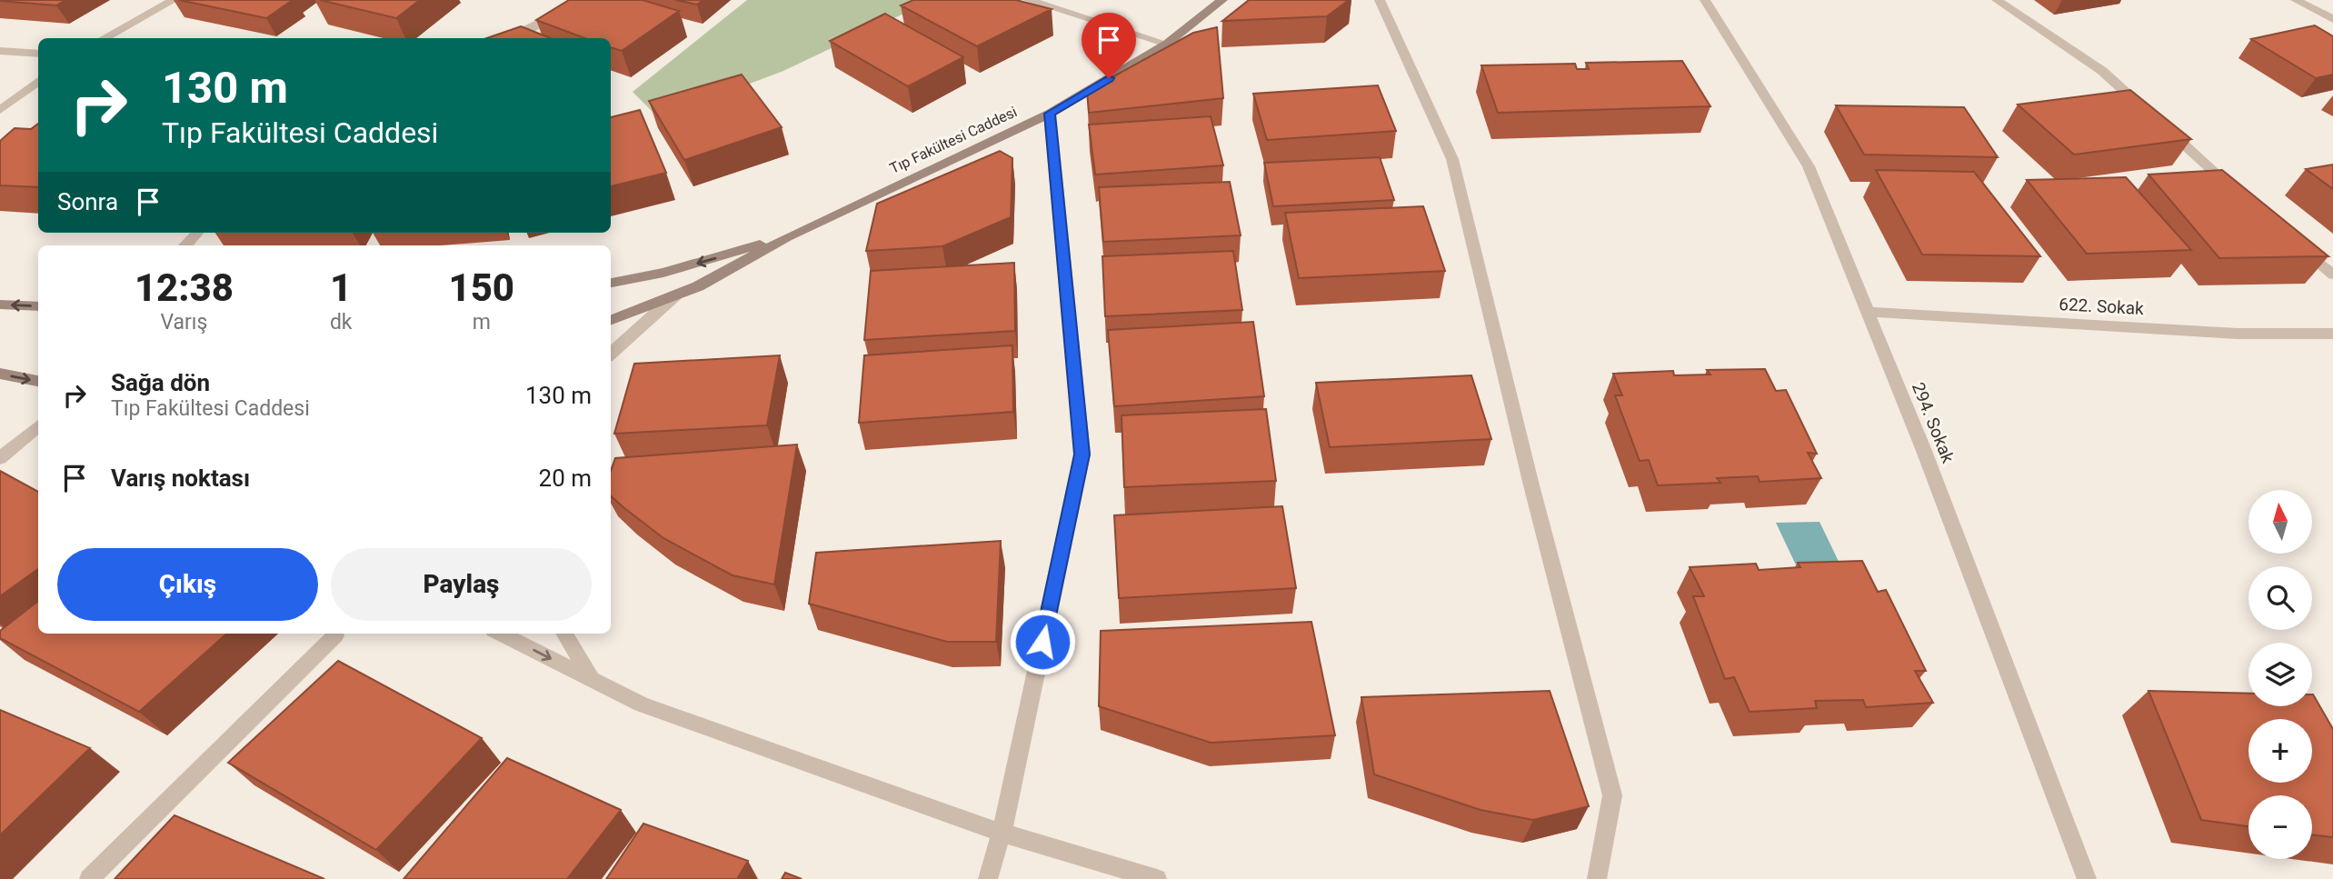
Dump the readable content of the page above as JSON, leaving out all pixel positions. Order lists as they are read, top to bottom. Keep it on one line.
{"streets":{"main road":["Tıp Fakültesi Caddesi"],"street":["622. Sokak","294. Sokak"]},"crossings":[["622. Sokak","294. Sokak"]],"north":"top","page":{"turn":["130 m","Tıp Fakültesi Caddesi"],"then":"Sonra","eta":["12:38","Varış","1","dk","150","m"],"list":[{"name":"Sağa dön","note":"Tıp Fakültesi Caddesi","value":"130 m"},{"name":"Varış noktası","value":"20 m"}],"map_buttons":["+","−"],"buttons":["Çıkış","Paylaş"]}}
